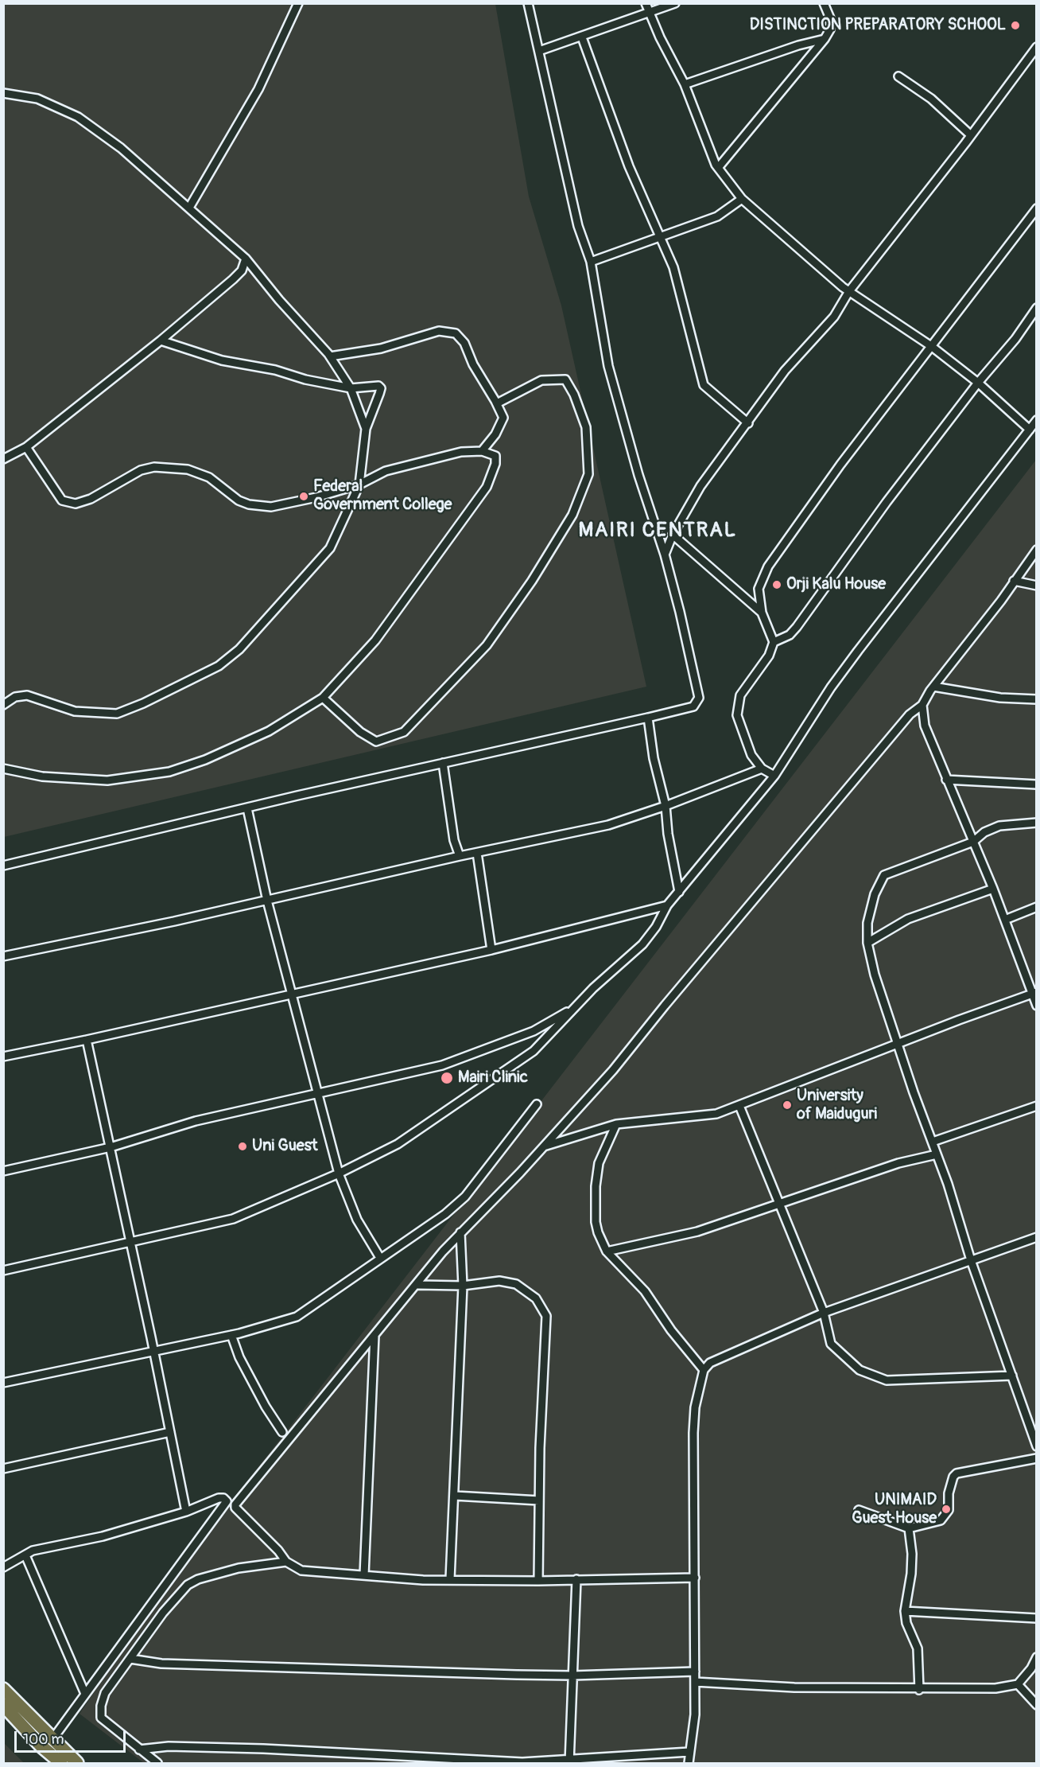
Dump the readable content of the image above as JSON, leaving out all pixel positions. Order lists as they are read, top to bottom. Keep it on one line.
{"districts":["MAIRI CENTRAL"],"places":["DISTINCTION PREPARATORY SCHOOL","Federal Government College","Orji Kalu House","Mairi Clinic","University of Maiduguri","Uni Guest","UNIMAID Guest House"],"scale_bar":"100 m"}
